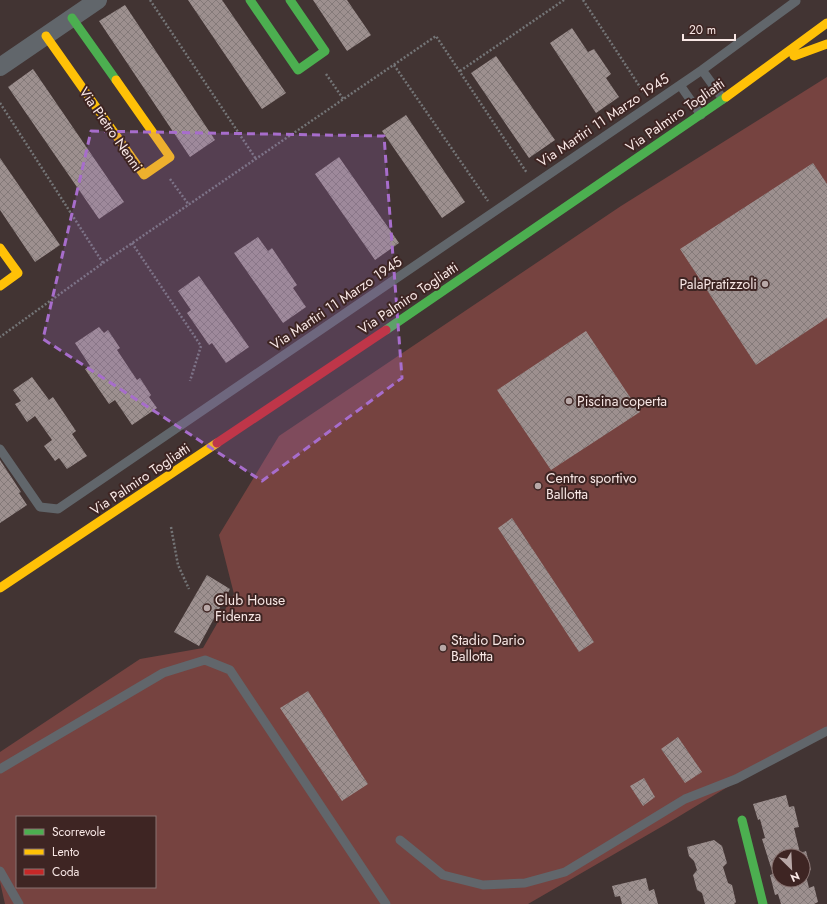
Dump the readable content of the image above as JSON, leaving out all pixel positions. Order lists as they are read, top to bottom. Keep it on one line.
{"streets":{"street":["Via Palmiro Togliatti","Via Pietro Nenni"],"lane":["Via Martiri 11 Marzo 1945"]},"places":["PalaPratizzoli","Piscina coperta","Centro sportivo Ballotta","Club House Fidenza","Stadio Dario Ballotta"],"legend":["Scorrevole","Lento","Coda"],"scale_bar":"20 m","north":"bottom right"}
